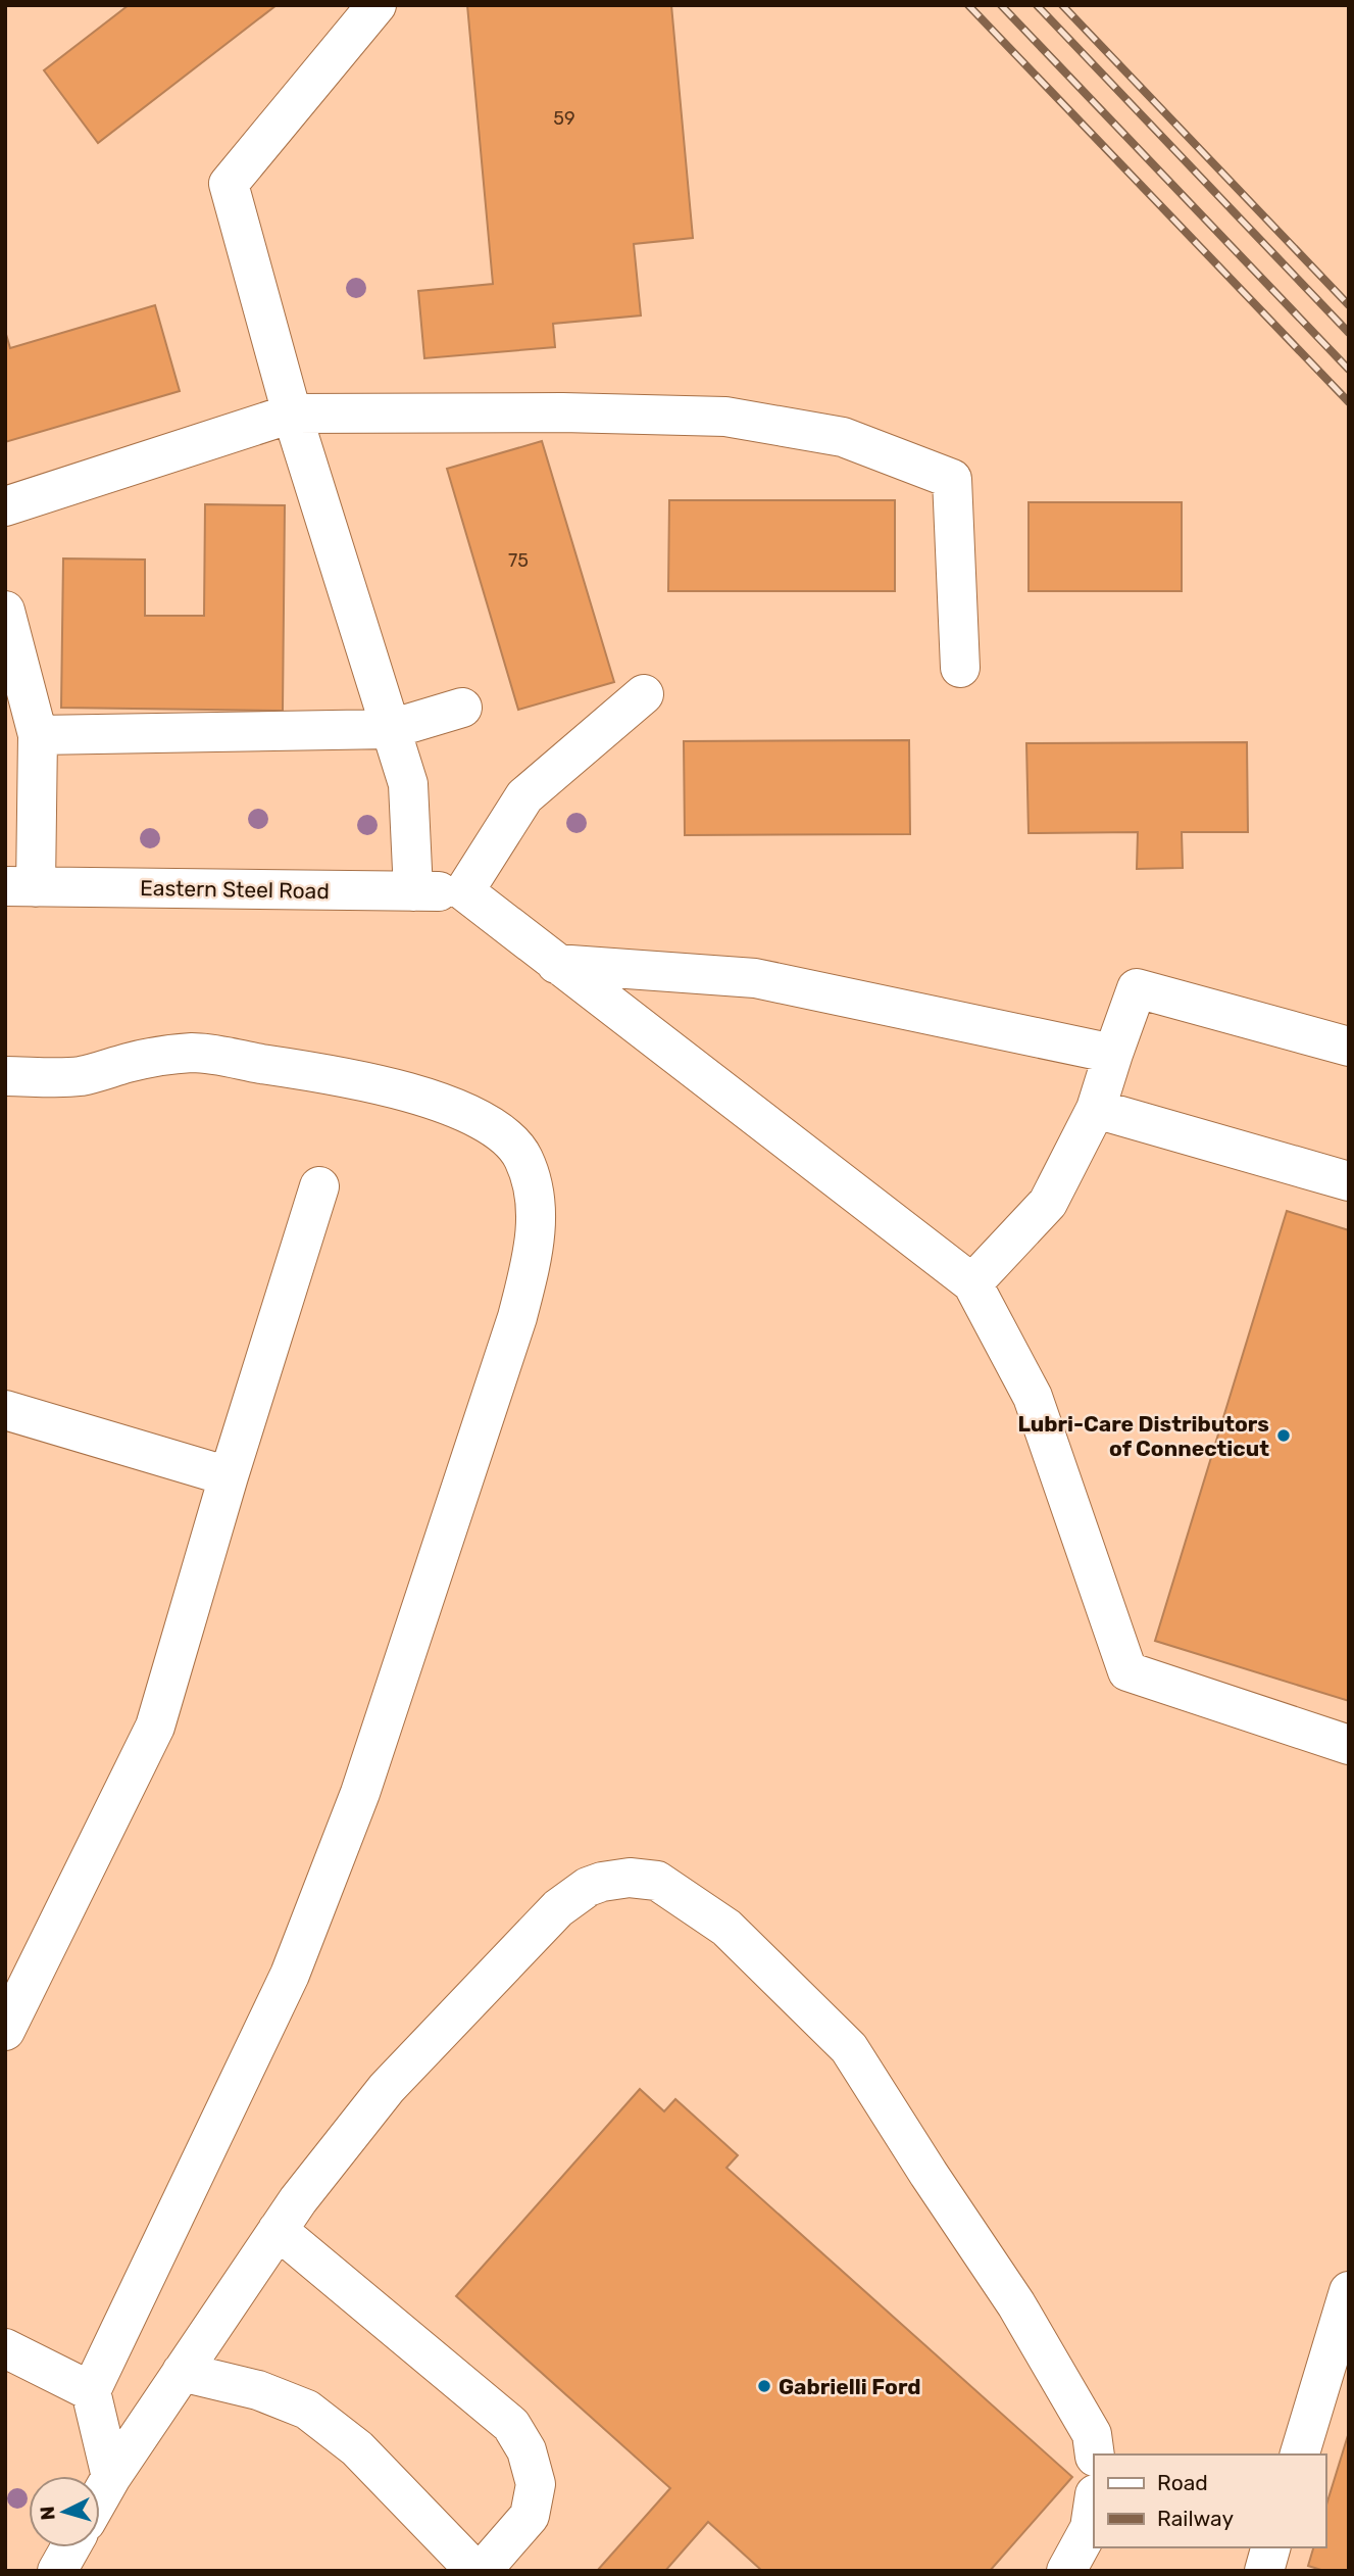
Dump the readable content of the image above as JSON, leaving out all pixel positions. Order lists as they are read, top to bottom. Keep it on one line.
{"streets":{"street":["Eastern Steel Road"]},"places":["Lubri-Care Distributors of Connecticut","Gabrielli Ford"],"house_numbers":["59","75"],"legend":["Road","Railway"],"north":"left"}
